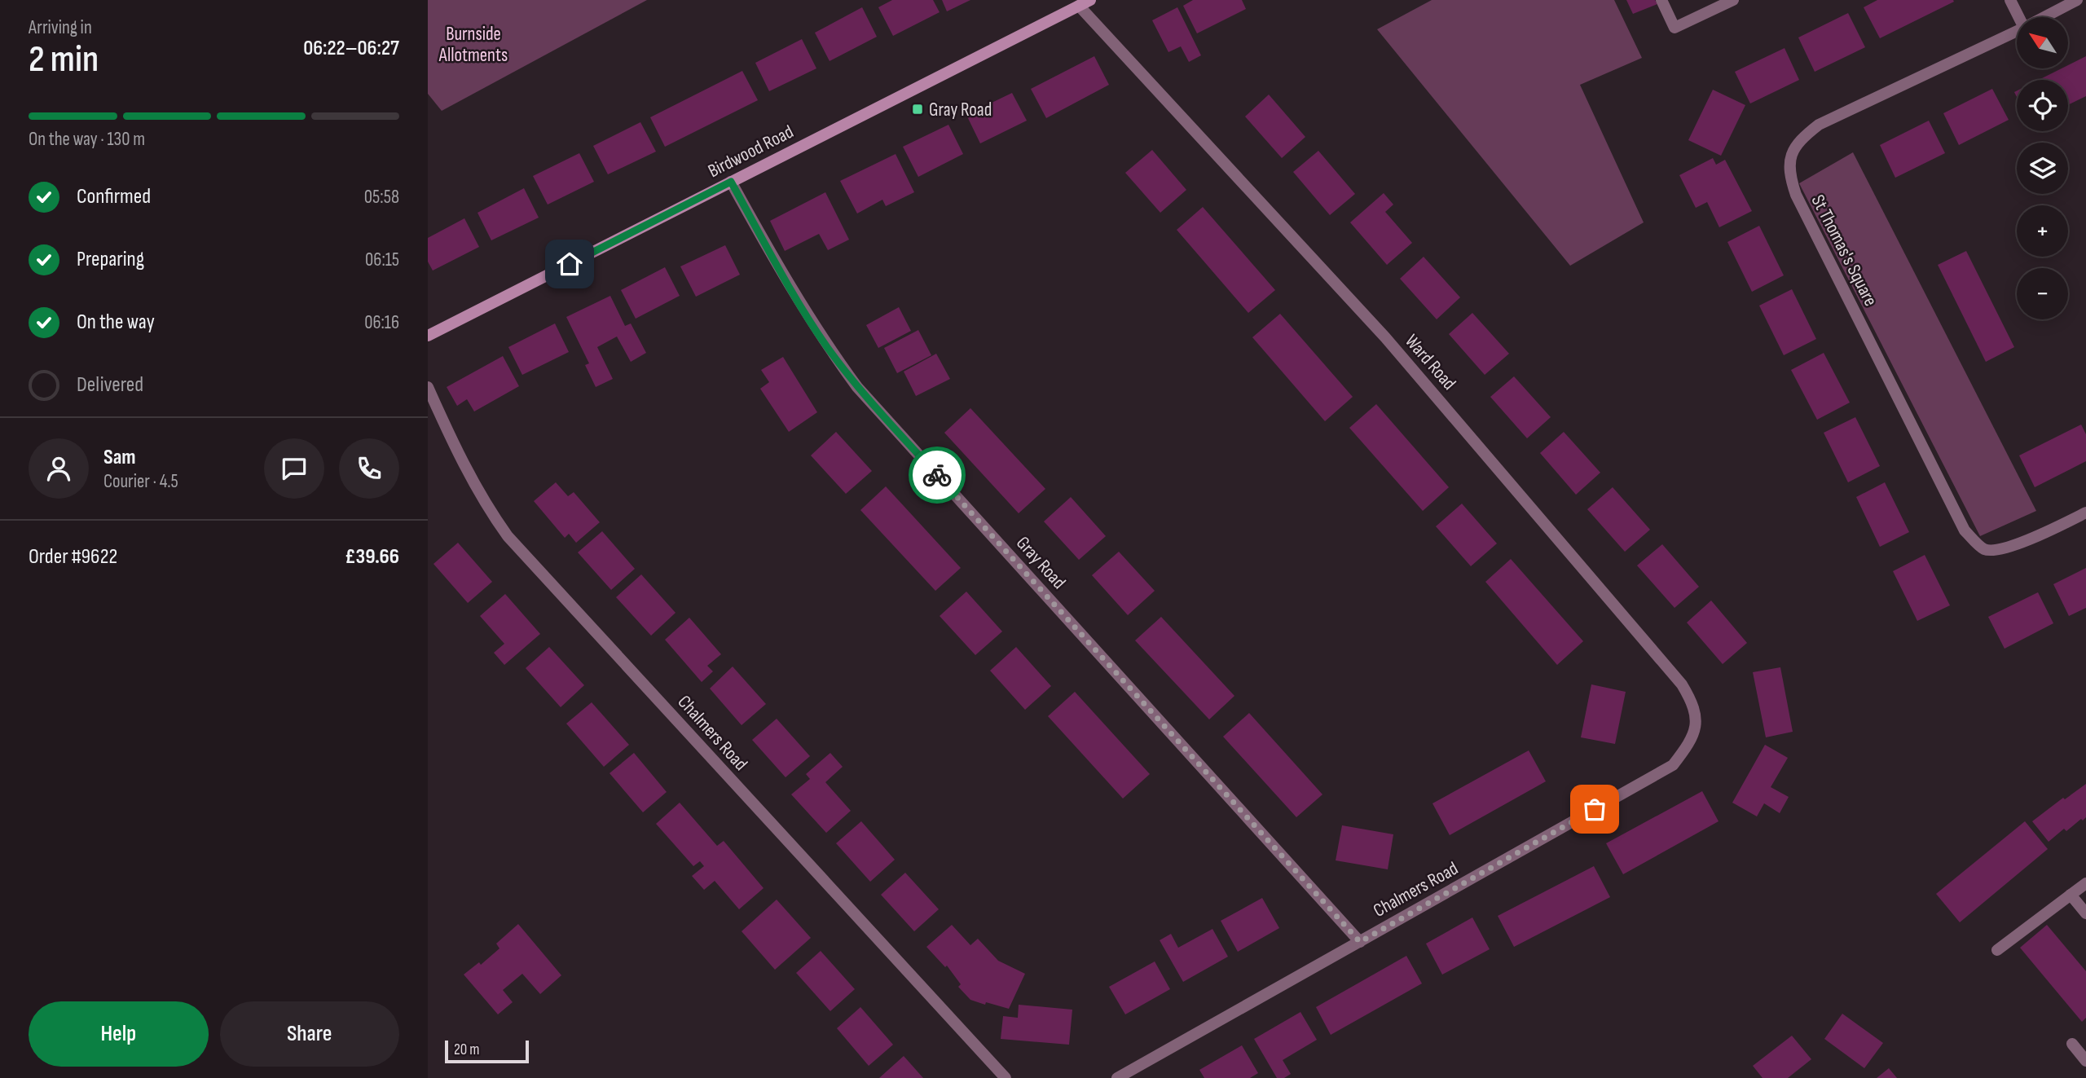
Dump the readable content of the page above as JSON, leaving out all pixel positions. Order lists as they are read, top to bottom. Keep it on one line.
{"streets":{"street":["Birdwood Road","St Thomas's Square","Ward Road","Gray Road","Chalmers Road"]},"crossings":[["Birdwood Road","Ward Road"],["Birdwood Road","Gray Road"],["Ward Road","Chalmers Road"],["Gray Road","Chalmers Road"]],"parks":["Burnside Allotments"],"places":{"transit":["Gray Road"]},"scale_bar":"20 m","north":"top left","page":{"heading":["2 min","Arriving in","06:22–06:27"],"panel":["Sam","Courier · 4.5","Order #9622","£39.66"],"map_buttons":["+","−"],"bar":"On the way · 130 m","list":[["Confirmed","05:58"],["Preparing","06:15"],["On the way","06:16"],"Delivered"],"buttons":["Help","Share"],"scale":"20 m"}}
